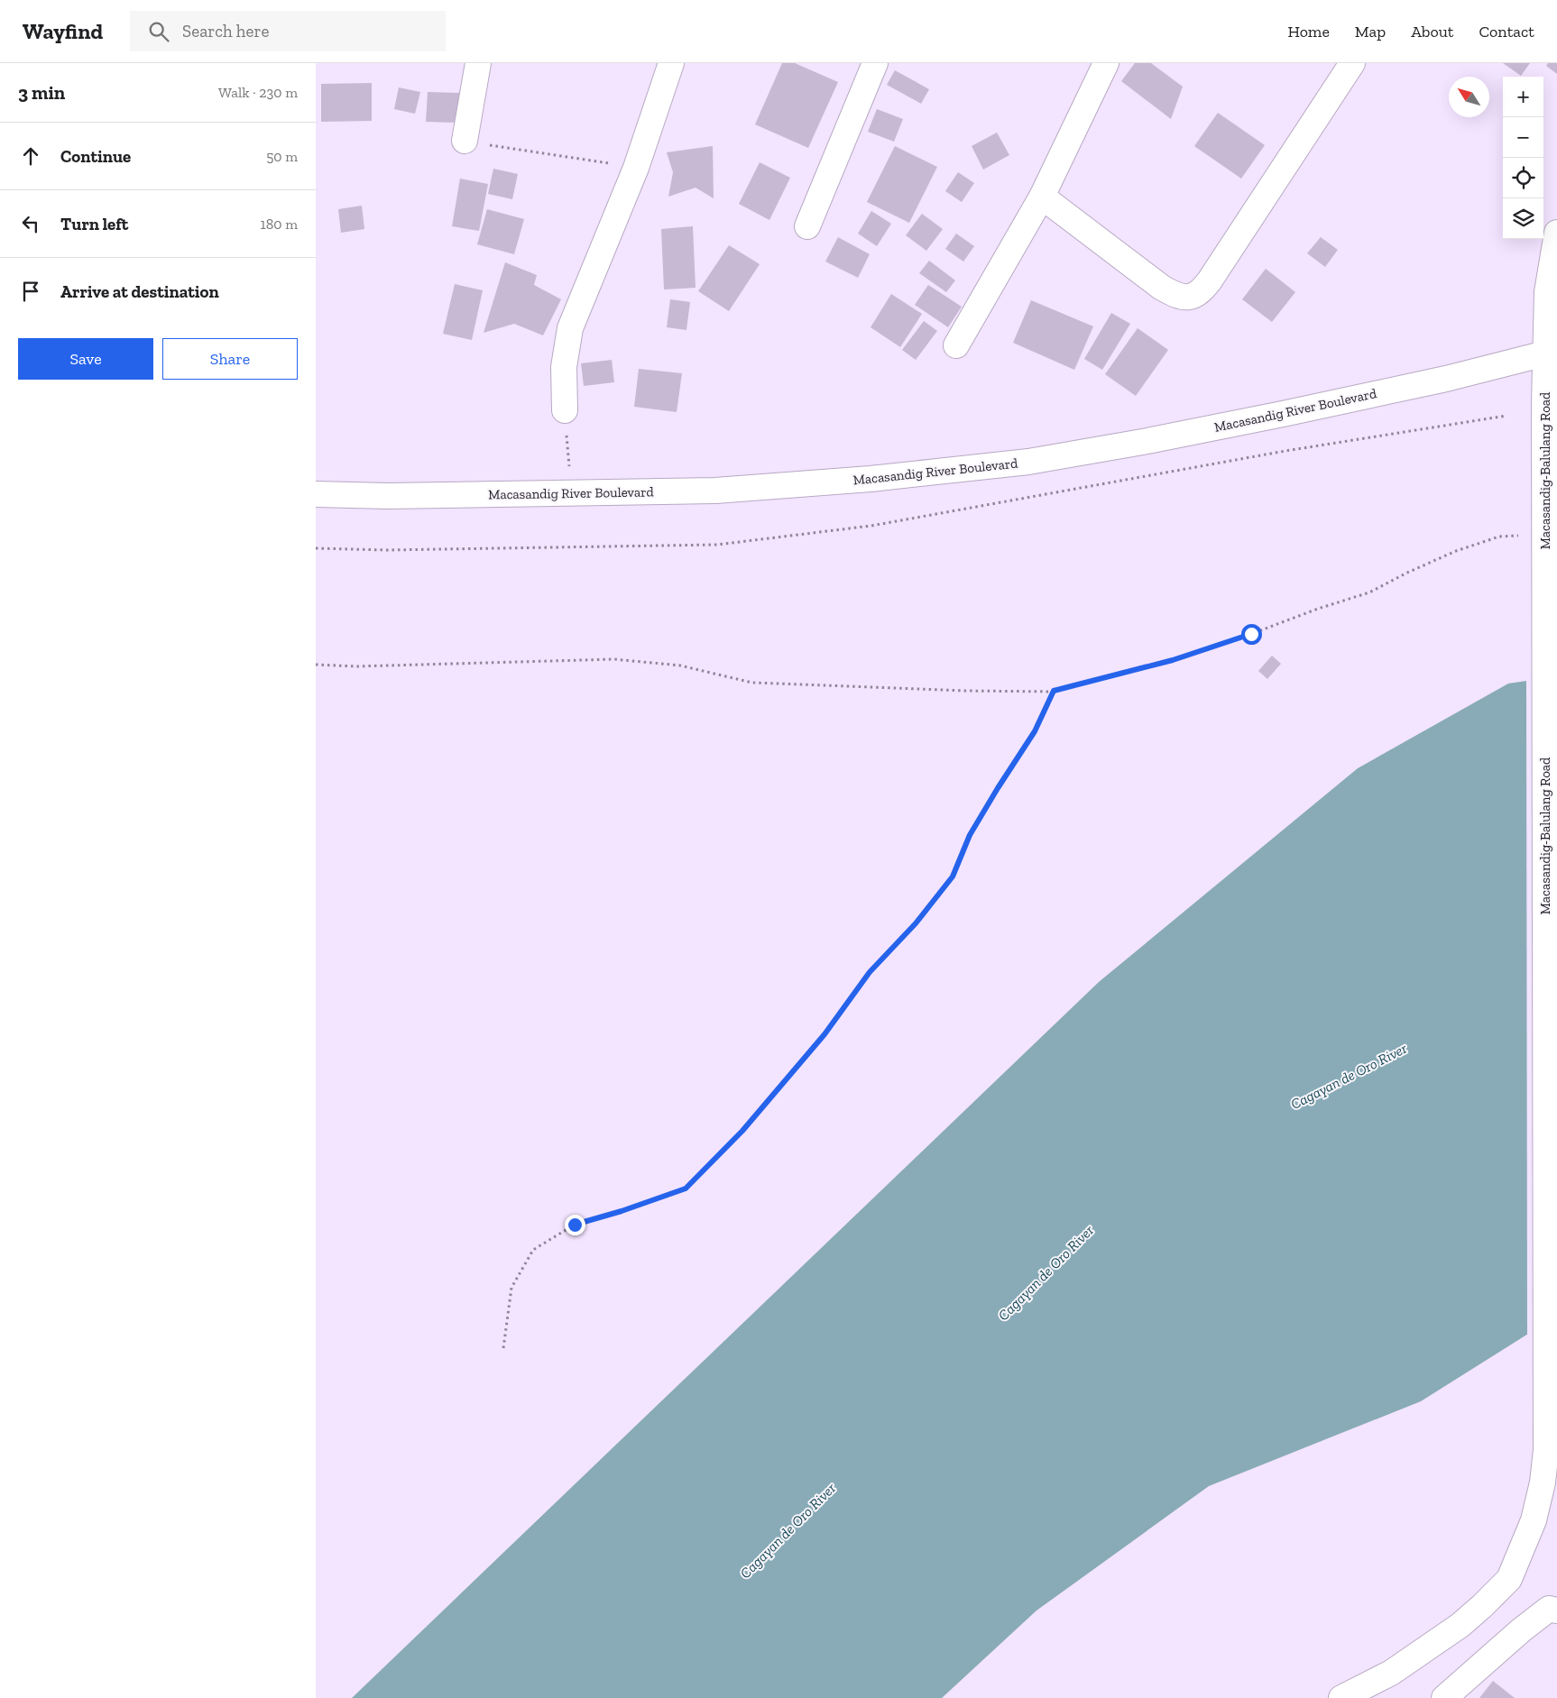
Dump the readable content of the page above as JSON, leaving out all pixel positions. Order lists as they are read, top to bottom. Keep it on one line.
{"streets":{"street":["Macasandig River Boulevard","Macasandig-Balulang Road"]},"crossings":[["Macasandig River Boulevard","Macasandig-Balulang Road"]],"water":["Cagayan de Oro River"],"north":"top left","page":{"header":"Wayfind","search":"Search here","nav":["Home","Map","About","Contact"],"heading":["3 min","Walk · 230 m"],"map_buttons":["+","−"],"list":[["Continue","50 m"],["Turn left","180 m"],"Arrive at destination"],"buttons":["Save","Share"]}}
